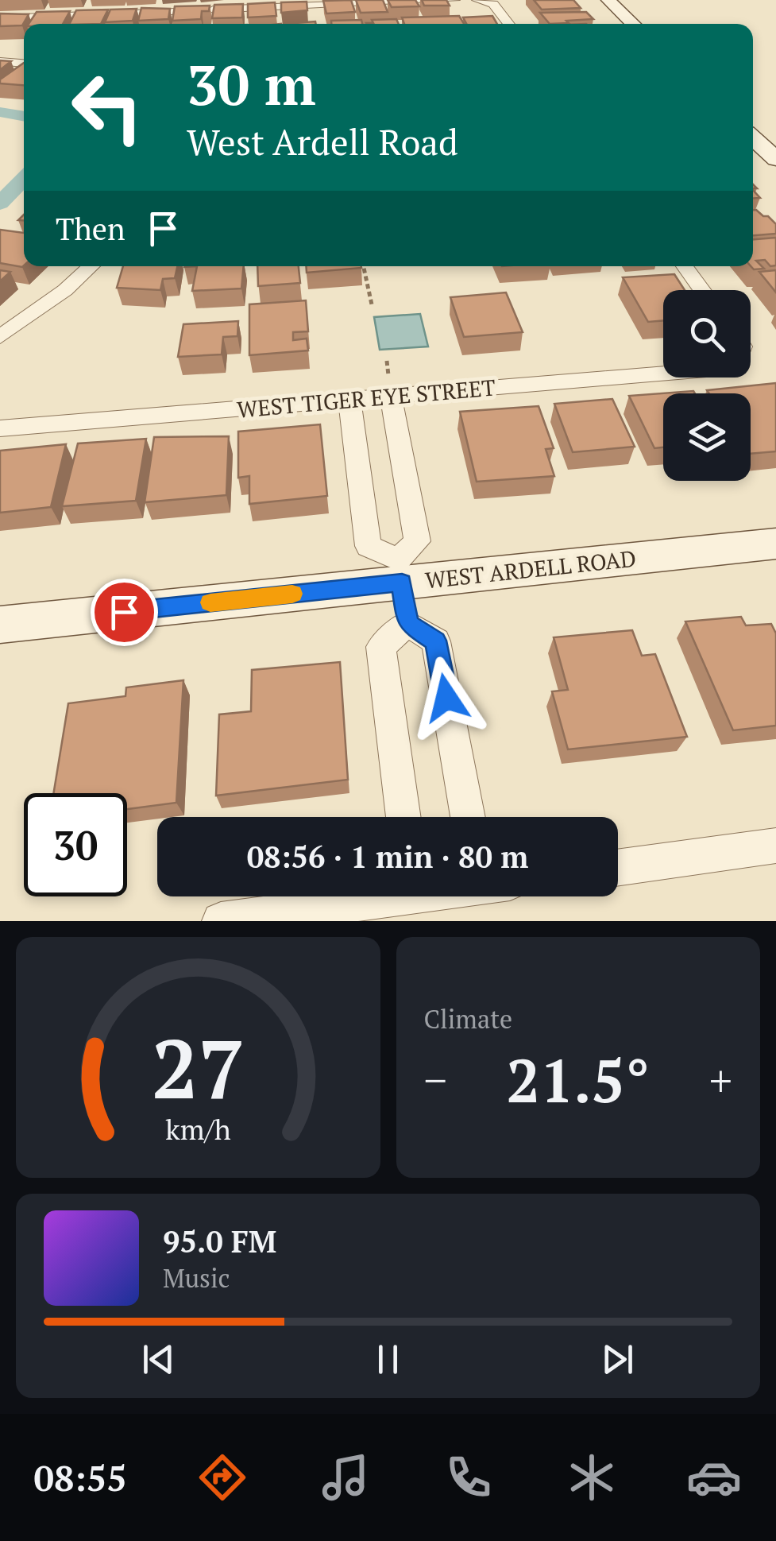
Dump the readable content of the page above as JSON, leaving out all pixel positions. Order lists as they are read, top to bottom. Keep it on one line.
{"streets":{"street":["WEST TIGER EYE STREET","WEST ARDELL ROAD"]},"page":{"turn":["30 m","West Ardell Road"],"then":"Then","limit":"30","trip":"08:56 · 1 min · 80 m","tile":"Climate","heat":["−","21.5°","+"],"song":["95.0 FM","Music"],"tabs":"08:55","gauge":["27","km/h"]}}
